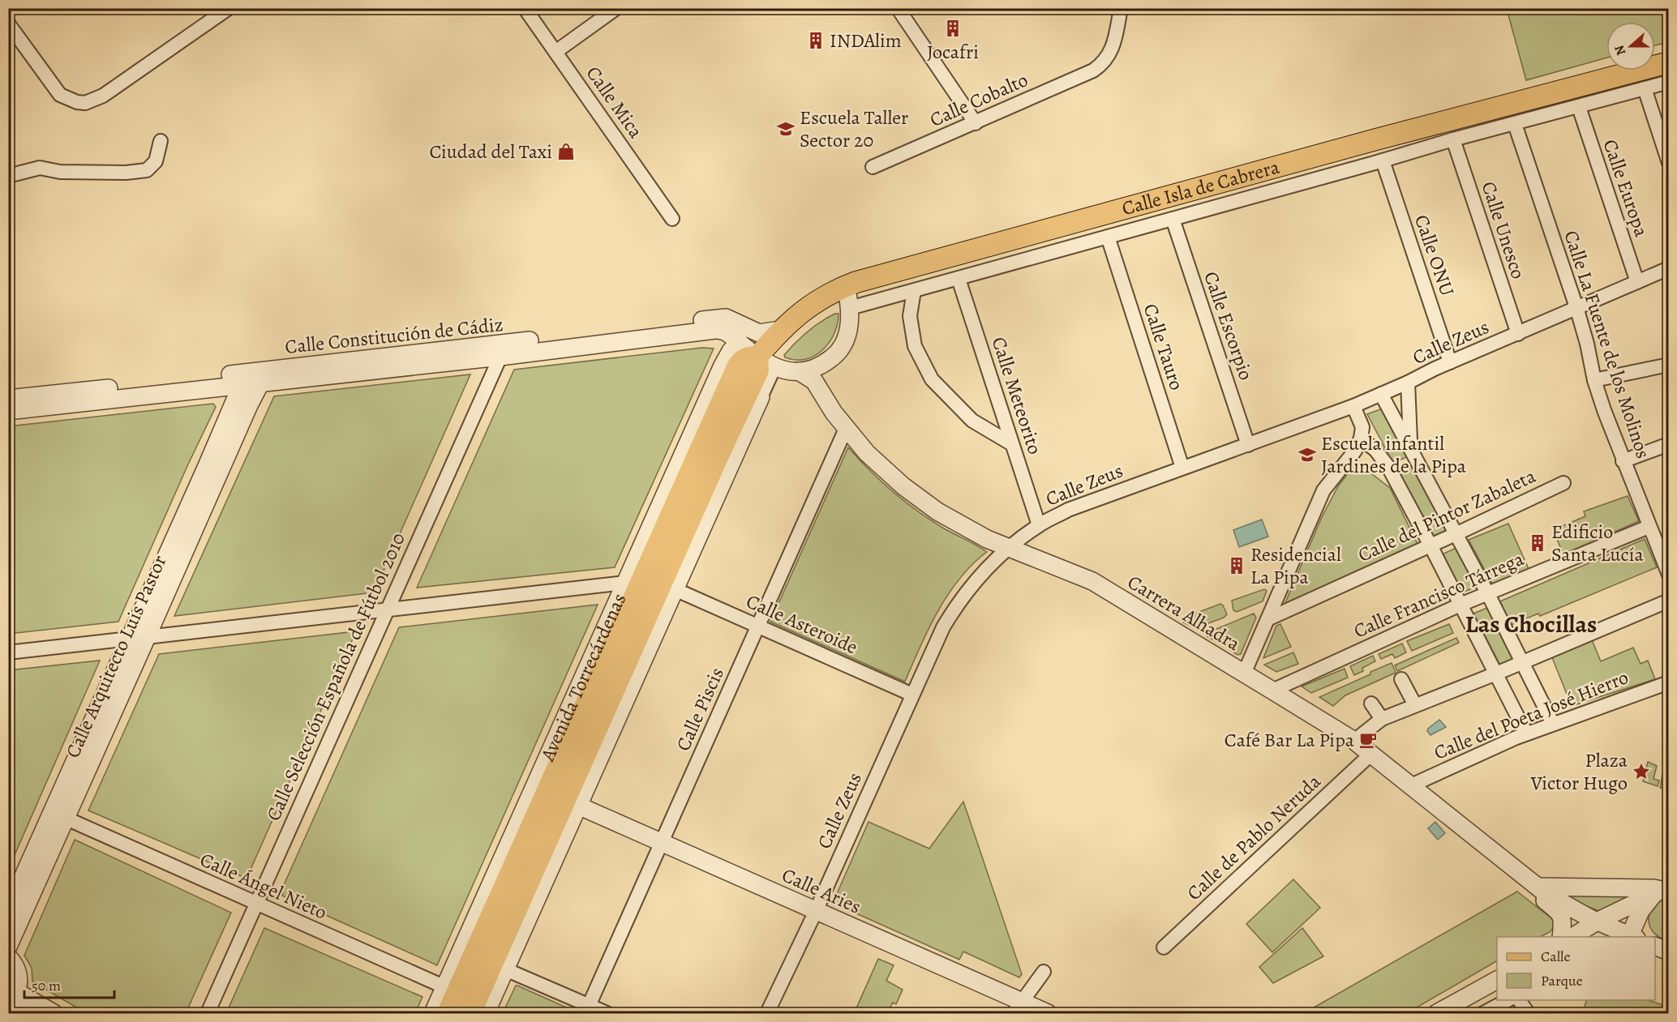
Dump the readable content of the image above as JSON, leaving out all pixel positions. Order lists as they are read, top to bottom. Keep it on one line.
{"streets":{"main road":["Calle Isla de Cabrera","Avenida Torrecárdenas"],"street":["Calle Cobalto","Calle Mica","Calle Europa","Calle Unesco","Calle ONU","Calle Escorpio","Calle Constitución de Cádiz","Calle Zeus","Calle La Fuente de los Molinos","Calle Tauro","Calle Meteorito","Calle del Pintor Zabaleta","Calle Francisco Tárrega","Carrera Alhadra","Calle Asteroide","Calle Arquitecto Luis Pastor","Calle Selección Española de Fútbol 2010","Calle Piscis","Calle del Poeta José Hierro","Calle de Pablo Neruda","Calle Ángel Nieto","Calle Aries"]},"crossings":[["Calle Isla de Cabrera","Calle Europa"],["Calle Isla de Cabrera","Calle Unesco"],["Calle Isla de Cabrera","Calle ONU"],["Calle Isla de Cabrera","Calle Escorpio"],["Calle Isla de Cabrera","Calle Constitución de Cádiz"],["Calle Isla de Cabrera","Calle La Fuente de los Molinos"],["Calle Isla de Cabrera","Calle Tauro"],["Calle Isla de Cabrera","Calle Meteorito"],["Calle Isla de Cabrera","Avenida Torrecárdenas"],["Calle Europa","Calle Zeus"],["Calle Unesco","Calle Zeus"],["Calle ONU","Calle Zeus"],["Calle Escorpio","Calle Zeus"],["Calle Constitución de Cádiz","Carrera Alhadra"],["Calle Constitución de Cádiz","Calle Arquitecto Luis Pastor"],["Calle Constitución de Cádiz","Calle Selección Española de Fútbol 2010"],["Calle Constitución de Cádiz","Avenida Torrecárdenas"],["Calle Zeus","Calle La Fuente de los Molinos"],["Calle Zeus","Calle Tauro"],["Calle Zeus","Calle Meteorito"],["Calle Zeus","Carrera Alhadra"],["Calle Zeus","Calle Asteroide"],["Calle Zeus","Calle Aries"],["Calle La Fuente de los Molinos","Calle Francisco Tárrega"],["Calle Francisco Tárrega","Carrera Alhadra"],["Carrera Alhadra","Calle Piscis"],["Carrera Alhadra","Calle del Poeta José Hierro"],["Carrera Alhadra","Calle de Pablo Neruda"],["Calle Asteroide","Calle Piscis"],["Calle Arquitecto Luis Pastor","Calle Ángel Nieto"],["Calle Selección Española de Fútbol 2010","Calle Ángel Nieto"],["Avenida Torrecárdenas","Calle Ángel Nieto"],["Calle Piscis","Calle Aries"]],"districts":["Las Chocillas"],"places":{"building":["Jocafri","INDAlim","Edificio Santa Lucía","Residencial La Pipa"],"school or university":["Escuela Taller Sector 20","Escuela infantil Jardines de la Pipa"],"shop":["Ciudad del Taxi"],"cafe":["Café Bar La Pipa"],"place":["Plaza Victor Hugo"]},"legend":["Calle","Parque"],"scale_bar":"50 m","north":"left"}
